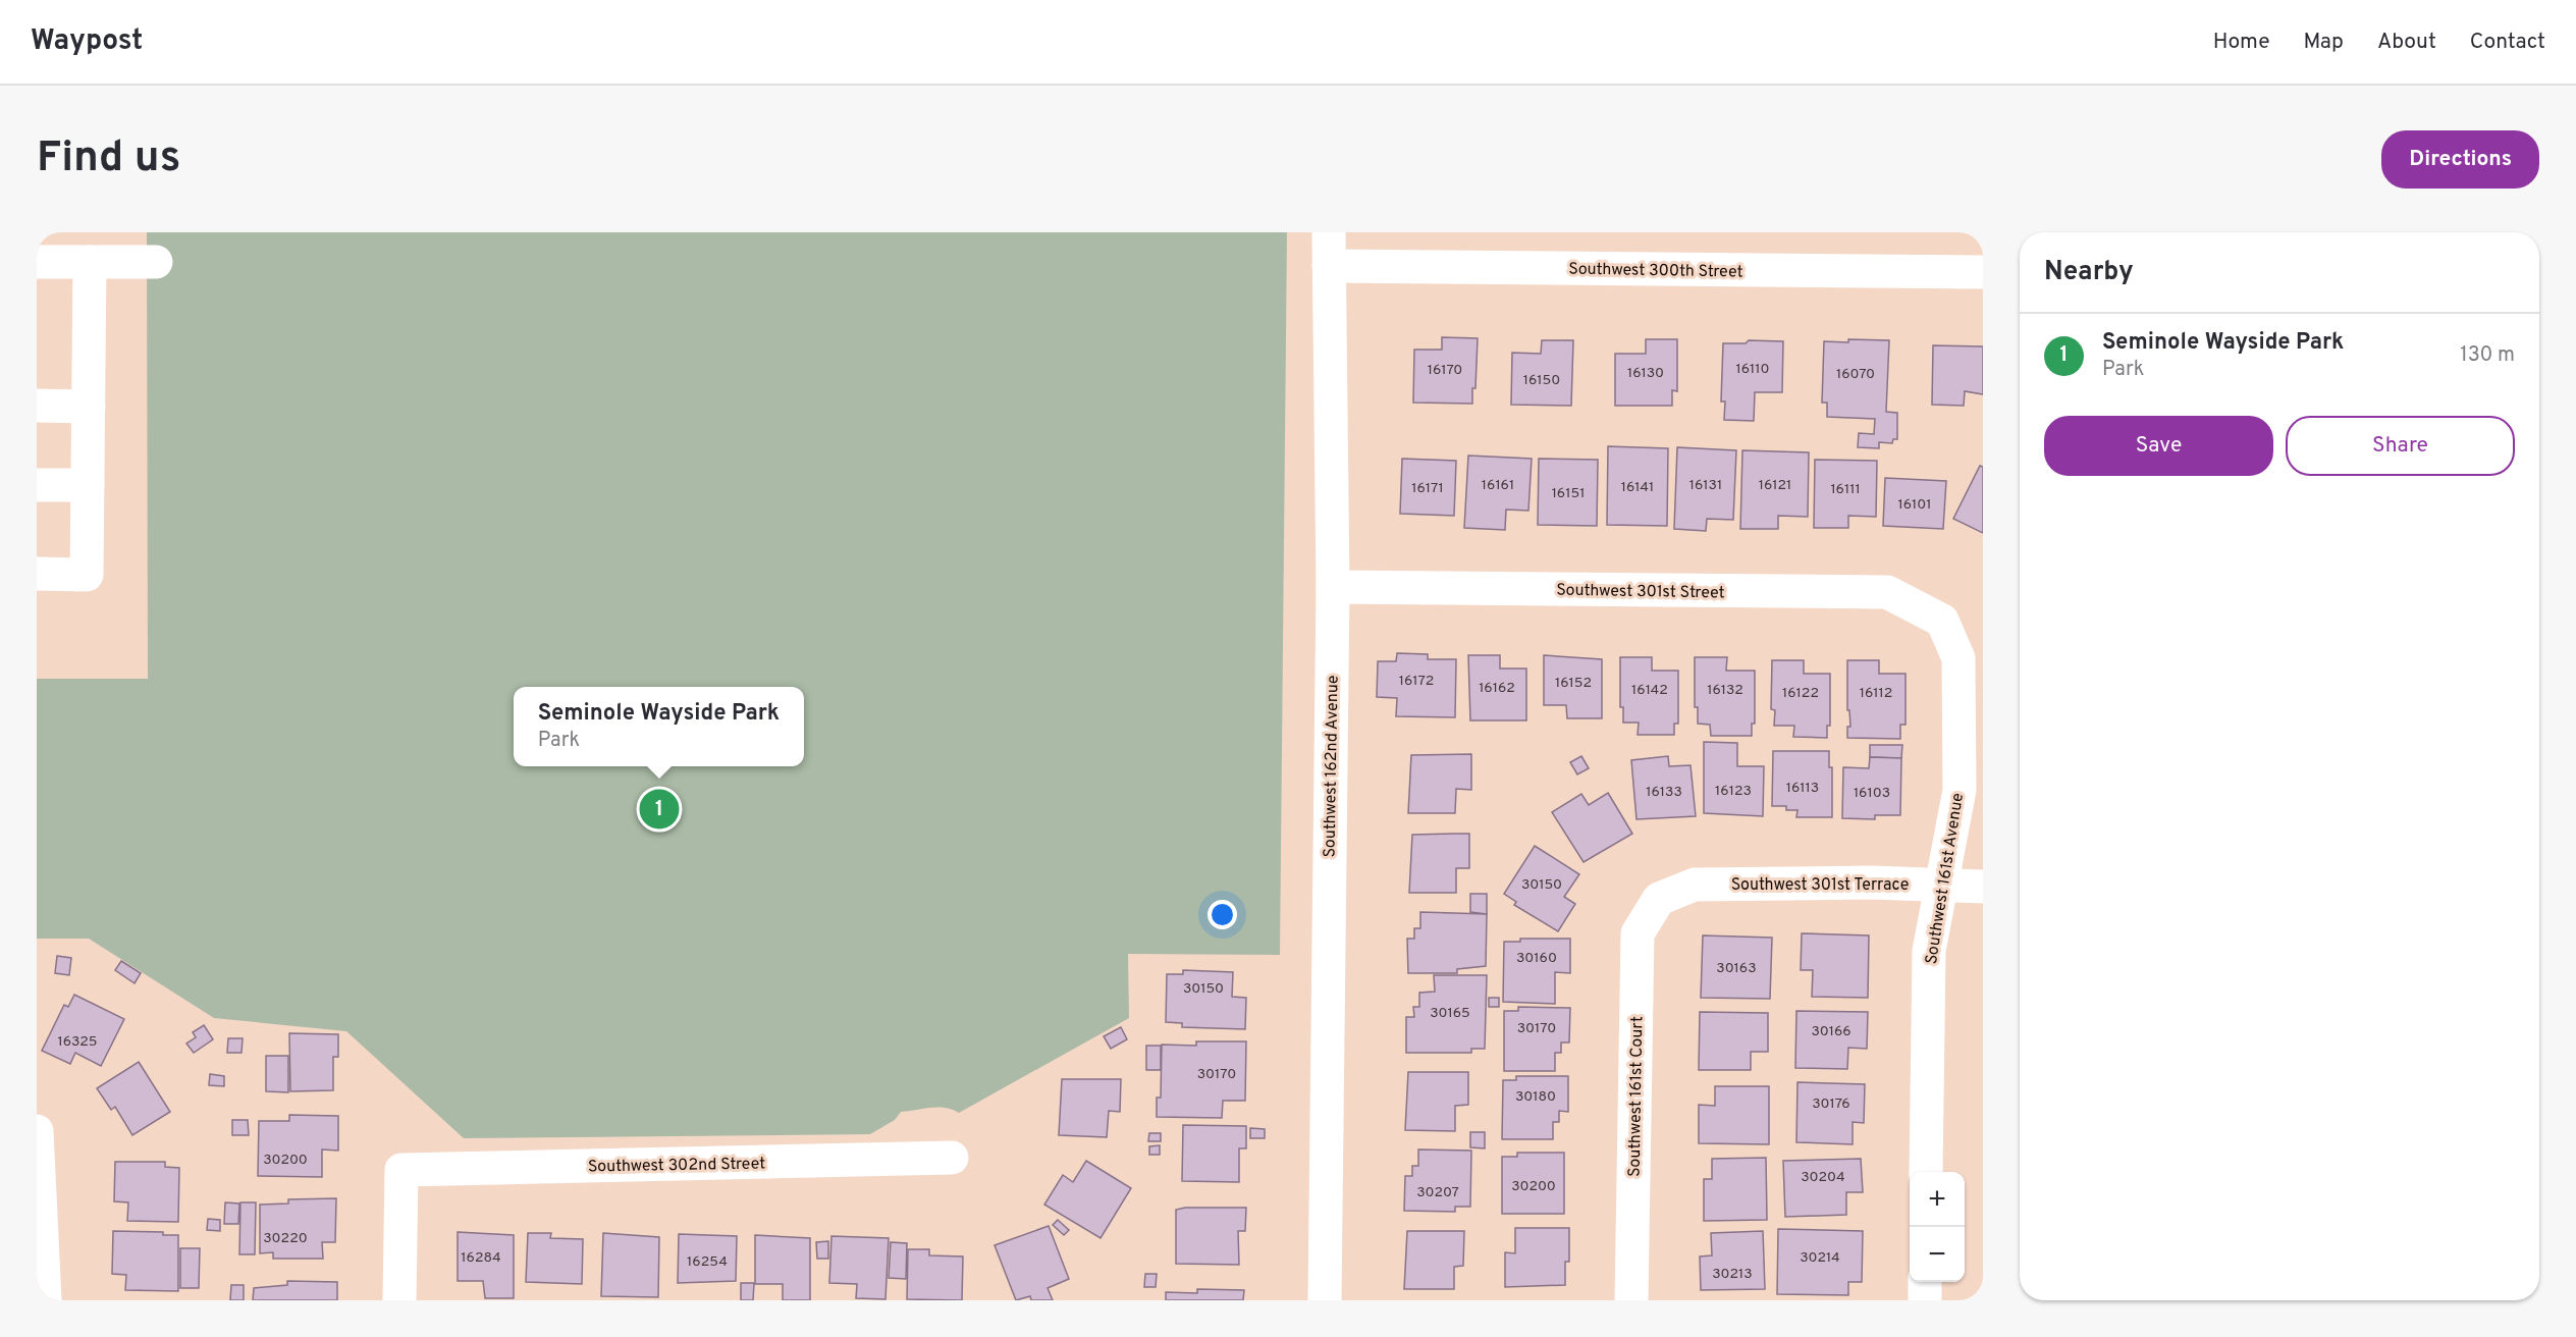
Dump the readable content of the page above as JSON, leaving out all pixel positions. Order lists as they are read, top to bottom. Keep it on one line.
{"streets":{"street":["Southwest 300th Street","Southwest 301st Street","Southwest 162nd Avenue","Southwest 161st Avenue","Southwest 301st Terrace","Southwest 161st Court","Southwest 302nd Street"]},"crossings":[["Southwest 300th Street","Southwest 162nd Avenue"],["Southwest 301st Street","Southwest 162nd Avenue"],["Southwest 301st Street","Southwest 161st Avenue"],["Southwest 161st Avenue","Southwest 301st Terrace"],["Southwest 301st Terrace","Southwest 161st Court"]],"house_numbers":["16110","16170","16130","16070","16150","16161","16131","16121","16141","16171","16111","16151","16101","16172","16152","16162","16142","16132","16122","16112","16113","16123","16133","16103","30150","30160","30163","30150","30165","30170","30166","16325","30170","30180","30176","30200","30204","30200","30207","30220","16284","30214","16254","30213"],"page":{"header":"Waypost","nav":["Home","Map","About","Contact"],"buttons":["Directions",["Save","Share"]],"title":"Find us","heading":"Nearby","list":[{"mark":"1","name":"Seminole Wayside Park","note":"Park","value":"130 m"}],"popup":["Seminole Wayside Park","Park"],"pins":"1","map_buttons":["+","−"]}}
